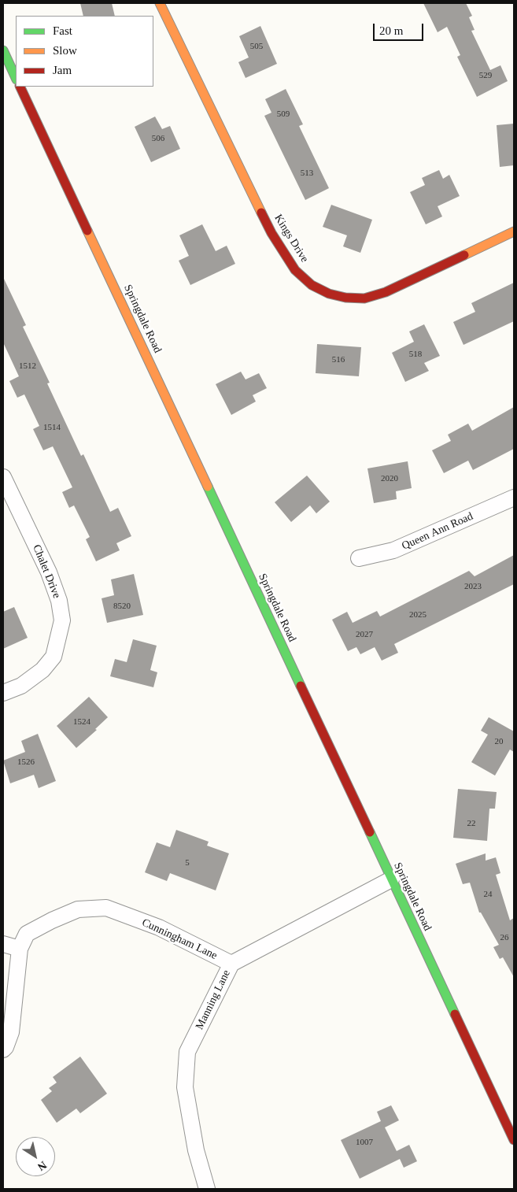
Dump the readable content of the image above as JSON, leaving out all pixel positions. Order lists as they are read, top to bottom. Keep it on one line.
{"streets":{"main road":["Kings Drive","Springdale Road"],"street":["Queen Ann Road","Chalet Drive","Cunningham Lane","Manning Lane"]},"crossings":[["Springdale Road","Manning Lane"],["Cunningham Lane","Manning Lane"]],"house_numbers":["505","529","509","506","513","518","516","1512","1514","2020","2023","8520","2025","2027","1524","20","1526","22","5","24","26","1007"],"legend":["Fast","Slow","Jam"],"scale_bar":"20 m","north":"bottom right"}
